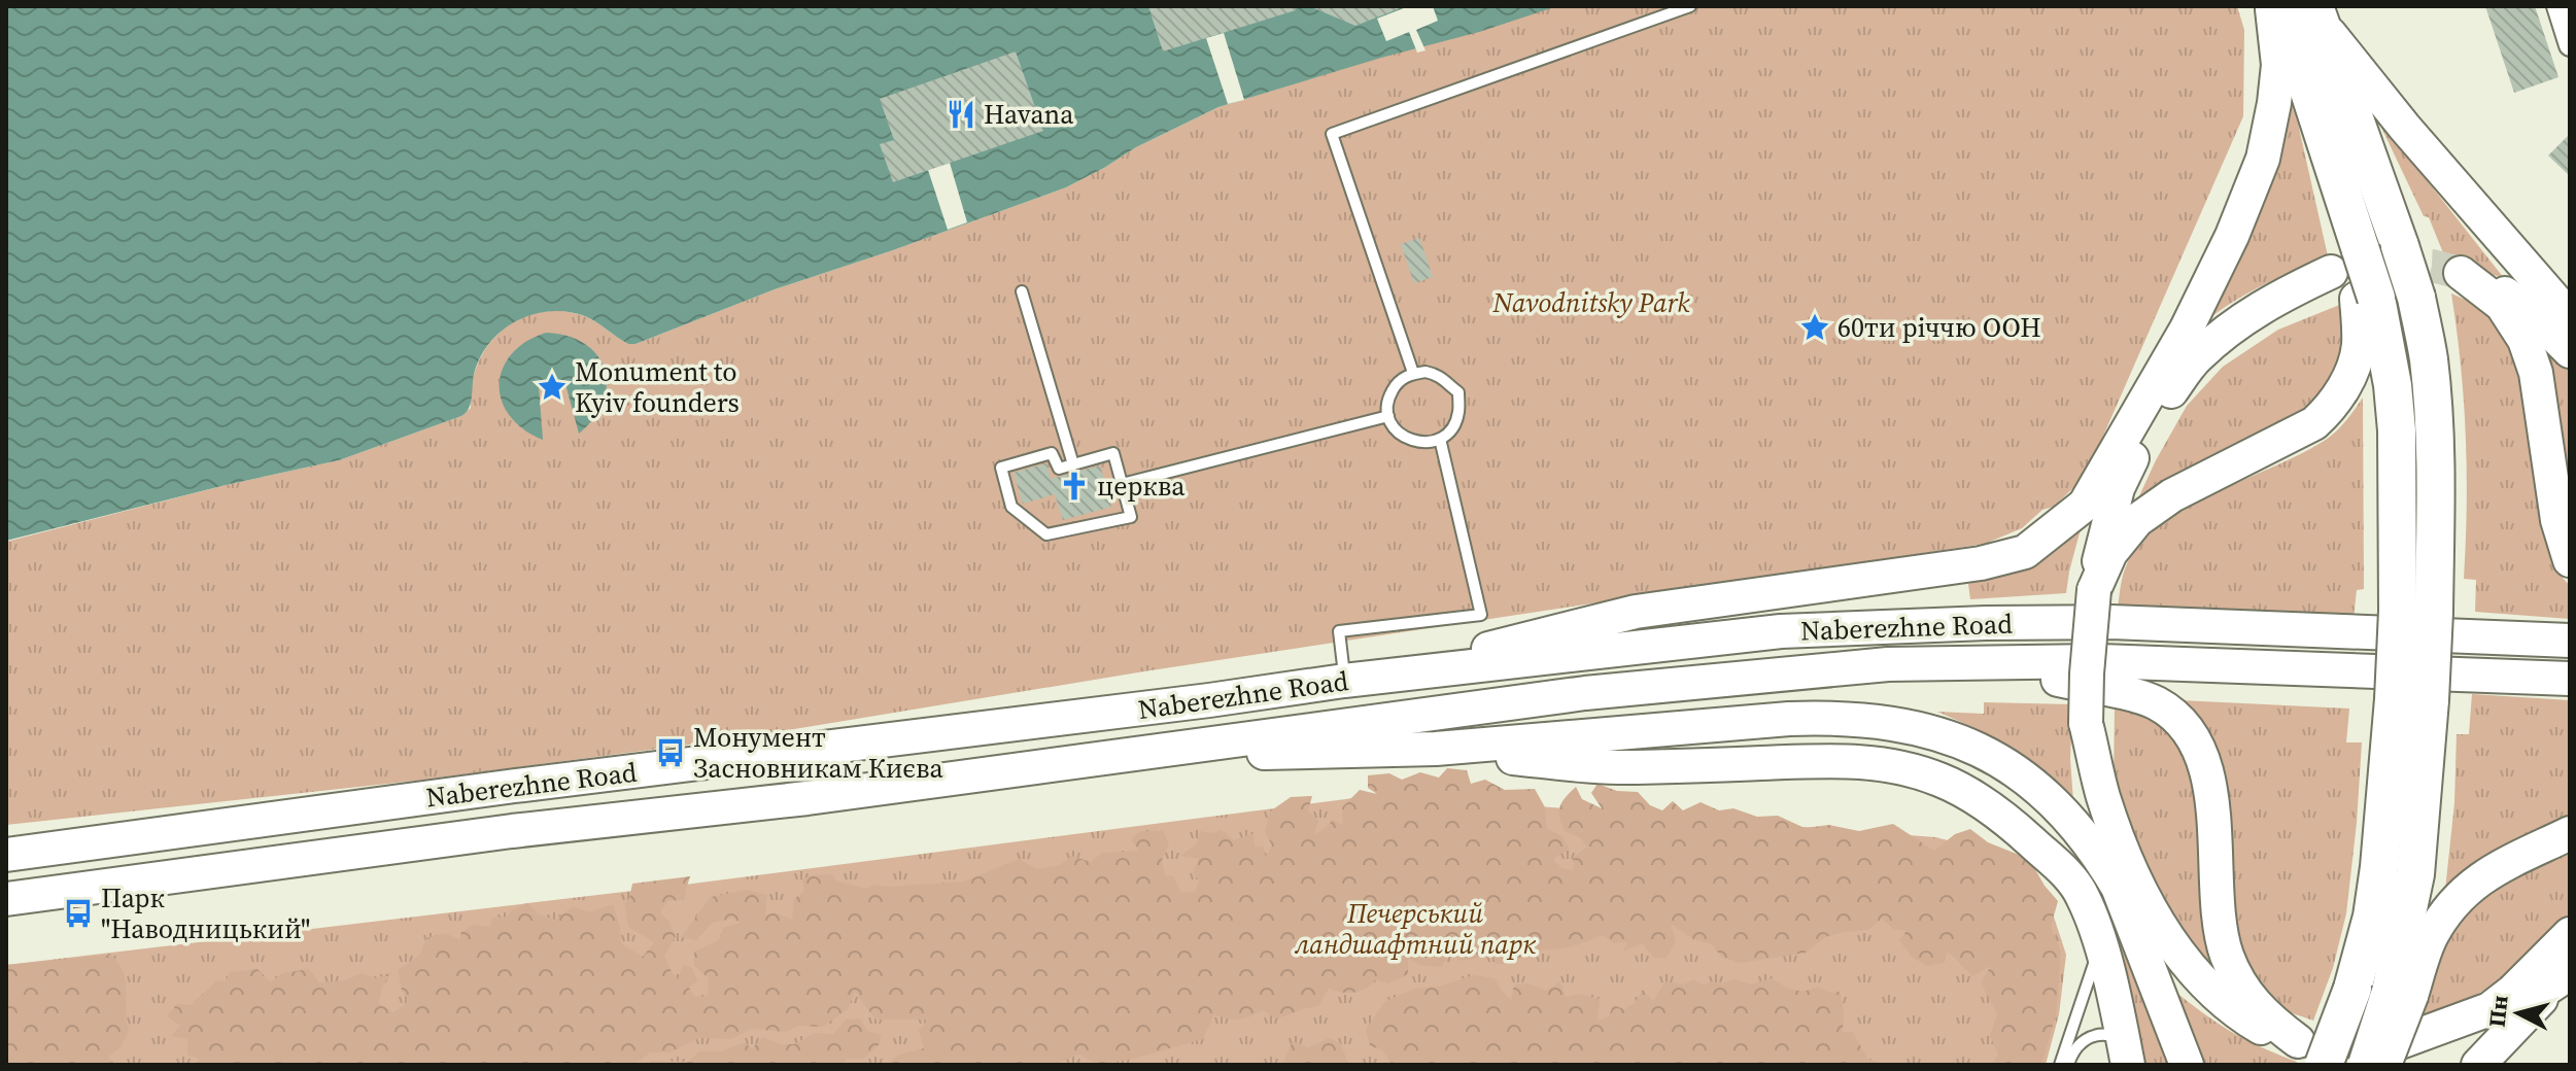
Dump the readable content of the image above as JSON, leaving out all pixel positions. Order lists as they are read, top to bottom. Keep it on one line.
{"streets":{"main road":["Naberezhne Road"]},"parks":["Navodnitsky Park","Печерський ландшафтний парк"],"places":{"restaurant":["Havana"],"place":["60ти річчю ООН","Monument to Kyiv founders"],"church":["церква"],"bus stop":["Монумент Засновникам Києва","Парк \"Наводницький\""]},"north":"left"}
